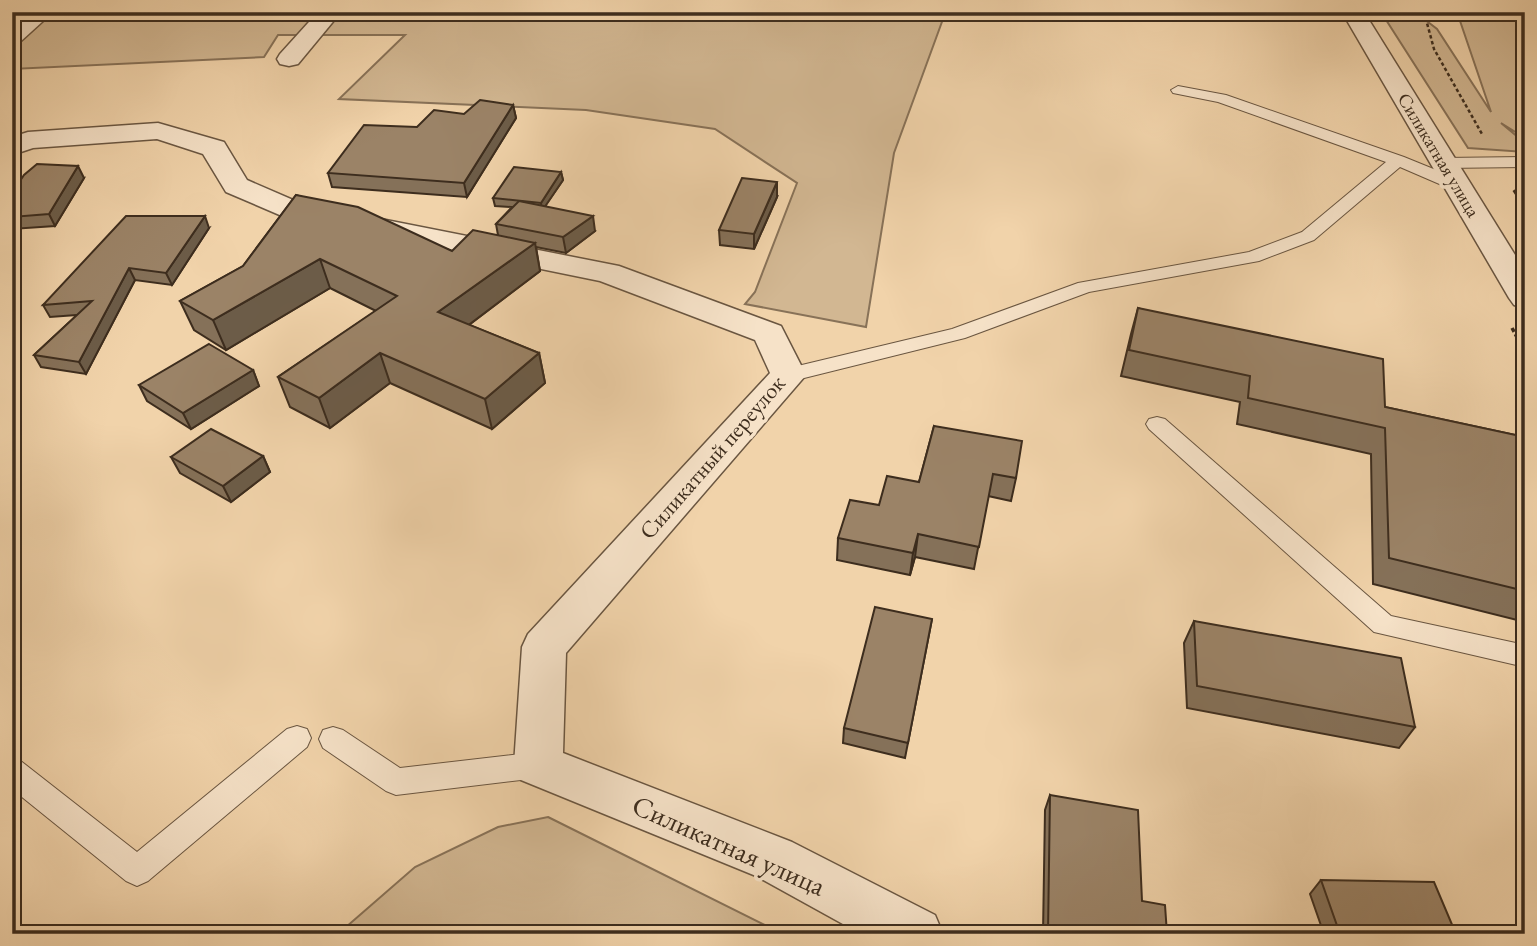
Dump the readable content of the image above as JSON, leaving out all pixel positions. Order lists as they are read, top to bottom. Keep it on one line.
{"streets":{"street":["Силикатная улица","Силикатный переулок"]},"crossings":[["Силикатная улица","Силикатный переулок"]]}
